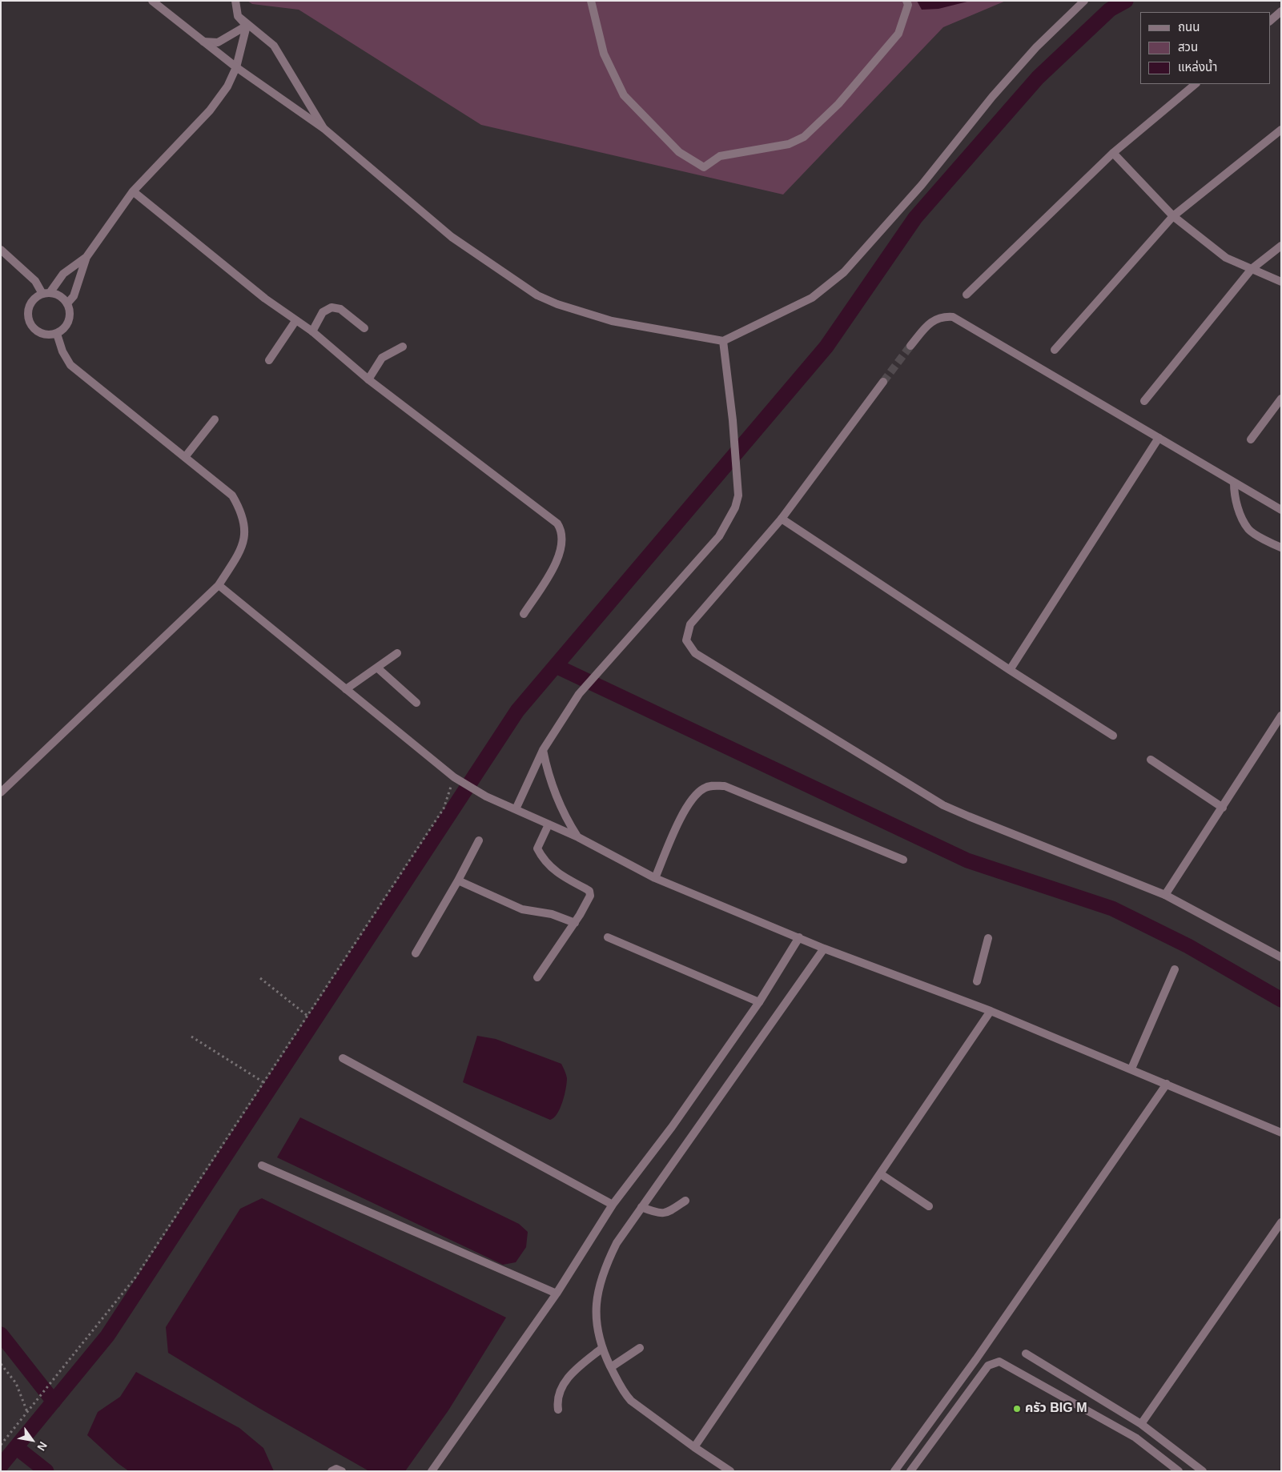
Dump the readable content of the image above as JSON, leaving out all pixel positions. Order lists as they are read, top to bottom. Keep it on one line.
{"places":["ครัว BIG M"],"legend":["ถนน","สวน","แหล่งน้ำ"],"north":"bottom right"}
